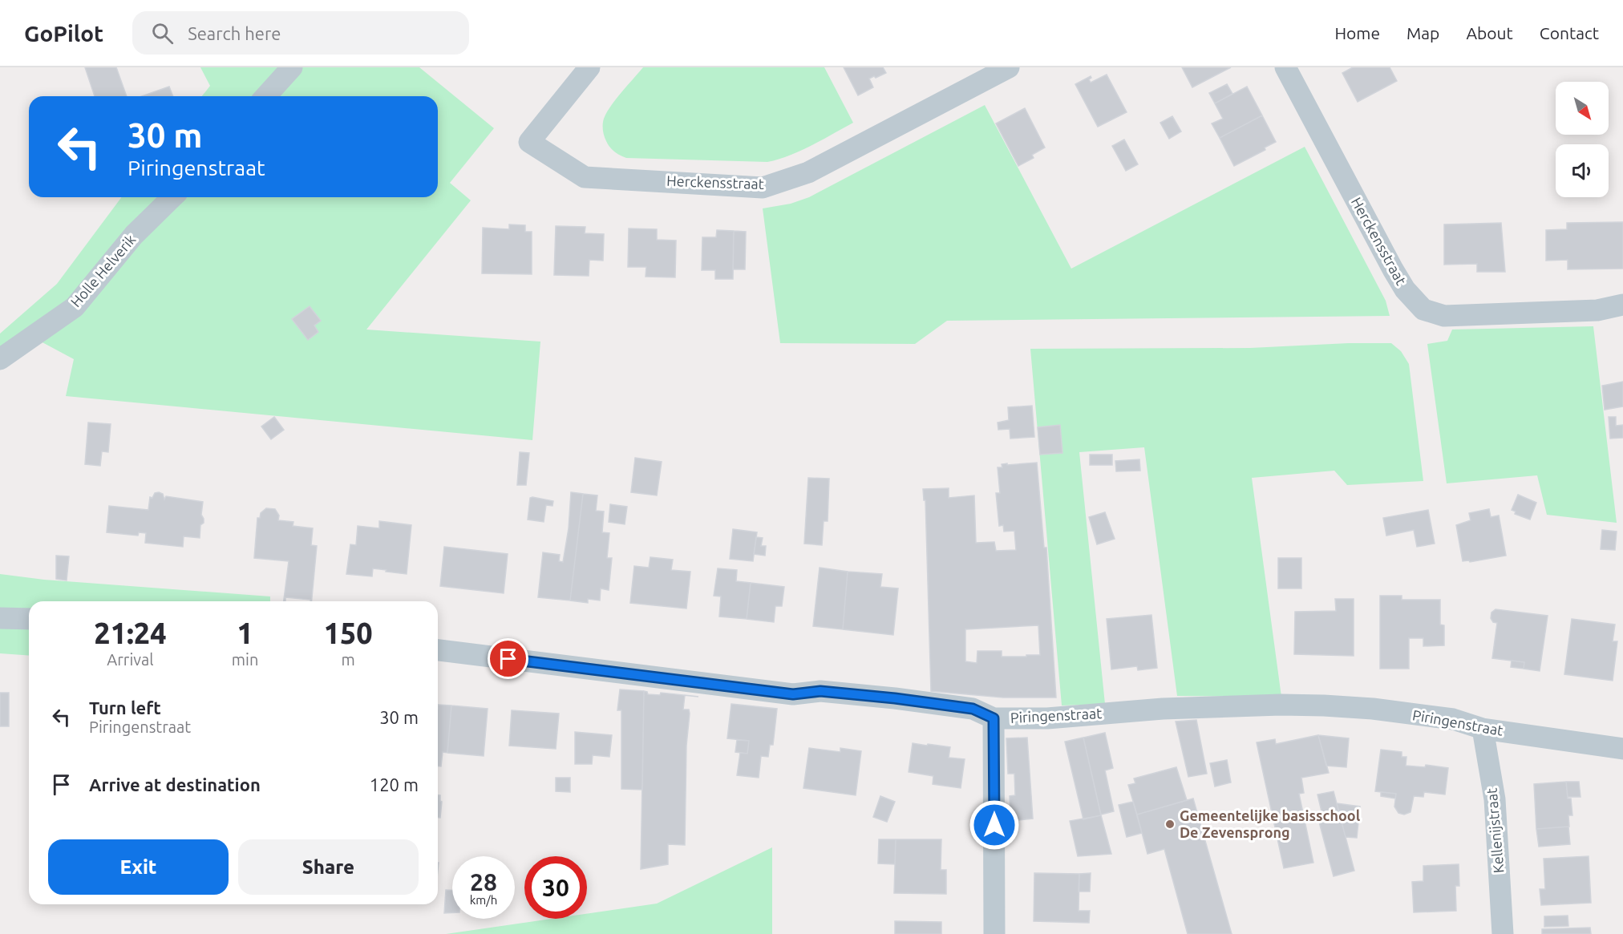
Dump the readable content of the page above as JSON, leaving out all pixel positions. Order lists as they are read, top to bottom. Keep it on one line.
{"streets":{"street":["Herckensstraat","Holle Helverik","Piringenstraat","Kellenijstraat"]},"crossings":[["Piringenstraat","Kellenijstraat"]],"places":["Gemeentelijke basisschool De Zevensprong"],"north":"bottom right","page":{"header":"GoPilot","search":"Search here","nav":["Home","Map","About","Contact"],"turn":["30 m","Piringenstraat"],"eta":["21:24","Arrival","1","min","150","m"],"list":[{"name":"Turn left","note":"Piringenstraat","value":"30 m"},{"name":"Arrive at destination","value":"120 m"}],"buttons":["Exit","Share"],"speed":"28 km/h","limit":"30"}}
